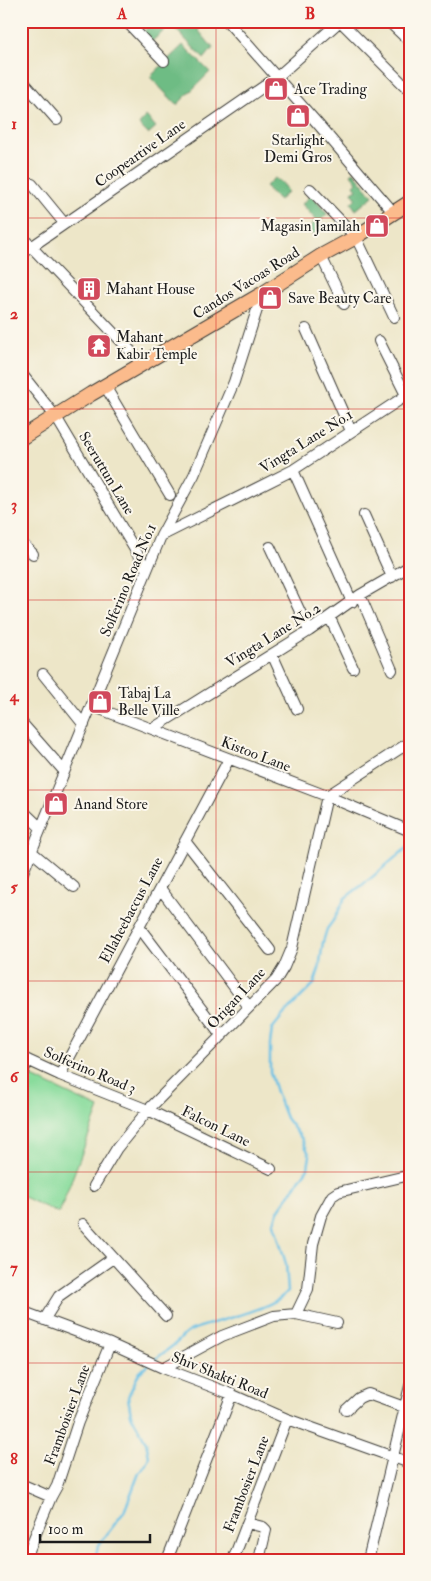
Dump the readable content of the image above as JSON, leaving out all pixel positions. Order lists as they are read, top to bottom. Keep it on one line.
{"streets":{"main road":["Candos Vacoas Road"],"street":["Coopeartive Lane","Vingta Lane No.1","Seeruttun Lane","Solferino Road No.1","Vingta Lane No.2","Kistoo Lane","Ellaheebaccus Lane","Origan Lane","Solferino Road 3","Falcon Lane","Shiv Shakti Road","Framboisier Lane","Frambosier Lane"]},"crossings":[["Candos Vacoas Road","Seeruttun Lane"],["Candos Vacoas Road","Solferino Road No.1"],["Vingta Lane No.1","Solferino Road No.1"],["Seeruttun Lane","Solferino Road No.1"],["Solferino Road No.1","Kistoo Lane"],["Vingta Lane No.2","Kistoo Lane"],["Kistoo Lane","Ellaheebaccus Lane"],["Kistoo Lane","Origan Lane"],["Ellaheebaccus Lane","Solferino Road 3"],["Origan Lane","Solferino Road 3"],["Origan Lane","Falcon Lane"],["Solferino Road 3","Falcon Lane"],["Shiv Shakti Road","Framboisier Lane"],["Shiv Shakti Road","Frambosier Lane"]],"places":{"shop":["Ace Trading","Starlight Demi Gros","Magasin Jamilah","Save Beauty Care","Tabaj La Belle Ville","Anand Store"],"building":["Mahant House"],"temple":["Mahant Kabir Temple"]},"scale_bar":"100 m","grid":{"columns":["A","B"],"rows":["1","2","3","4","5","6","7","8"]}}
